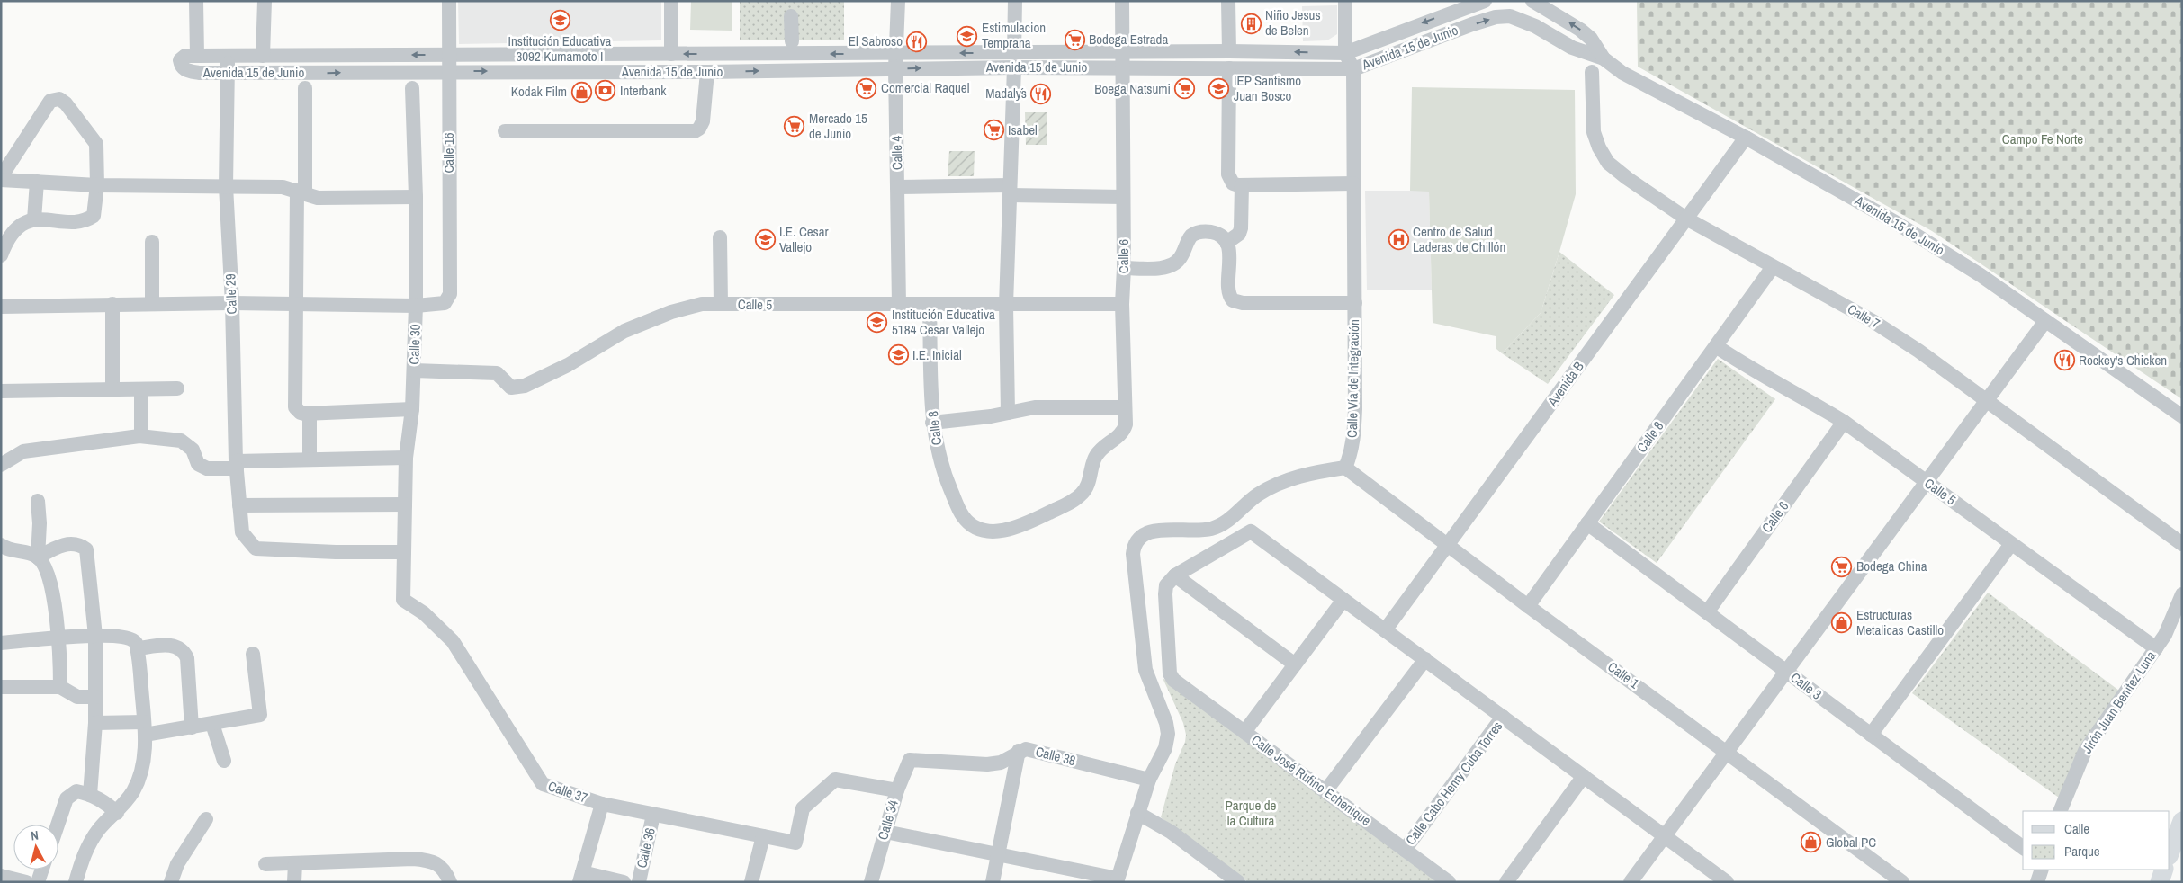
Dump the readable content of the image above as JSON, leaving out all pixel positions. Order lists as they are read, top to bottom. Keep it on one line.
{"streets":{"street":["Avenida 15 de Junio","Calle 16","Calle 4","Calle 6","Calle 29","Calle 5","Calle 7","Calle 30","Calle Vía de Integración","Avenida B","Calle 8","Calle 1","Calle 3","Jirón Juan Benítez Luna","Calle 38","Calle José Rufino Echenique","Calle Cabo Henry Cuba Torres","Calle 37","Calle 34","Calle 36"]},"crossings":[["Avenida 15 de Junio","Calle 16"],["Avenida 15 de Junio","Calle 4"],["Avenida 15 de Junio","Calle 6"],["Avenida 15 de Junio","Calle 29"],["Avenida 15 de Junio","Calle Vía de Integración"],["Avenida 15 de Junio","Avenida B"],["Calle 16","Calle 30"],["Calle 4","Calle 5"],["Calle 6","Calle 5"],["Calle 6","Calle 8"],["Calle 6","Calle 3"],["Calle 29","Calle 30"],["Calle 5","Calle 30"],["Calle 5","Calle 8"],["Calle 5","Jirón Juan Benítez Luna"],["Calle 7","Avenida B"],["Calle 7","Calle 8"],["Calle 30","Calle 37"],["Calle Vía de Integración","Calle 1"],["Avenida B","Calle 1"],["Calle 8","Calle 1"],["Calle 8","Calle 3"],["Calle 38","Calle 34"],["Calle José Rufino Echenique","Calle Cabo Henry Cuba Torres"],["Calle 37","Calle 34"],["Calle 37","Calle 36"]],"parks":["Campo Fe Norte","Parque de la Cultura"],"places":{"school or university":["Institución Educativa 3092 Kumamoto I","Estimulacion Temprana","IEP Santismo Juan Bosco","I.E. Cesar Vallejo","Institución Educativa 5184 Cesar Vallejo","I.E. Inicial"],"building":["Niño Jesus de Belen"],"supermarket":["Bodega Estrada","Comercial Raquel","Boega Natsumi","Mercado 15 de Junio","Isabel","Bodega China"],"restaurant":["El Sabroso","Madaly´s","Rockey's Chicken"],"bank":["Interbank"],"shop":["Kodak Film","Estructuras Metalicas Castillo","Global PC"],"hospital":["Centro de Salud Laderas de Chillón"]},"legend":["Calle","Parque"],"north":"top"}
